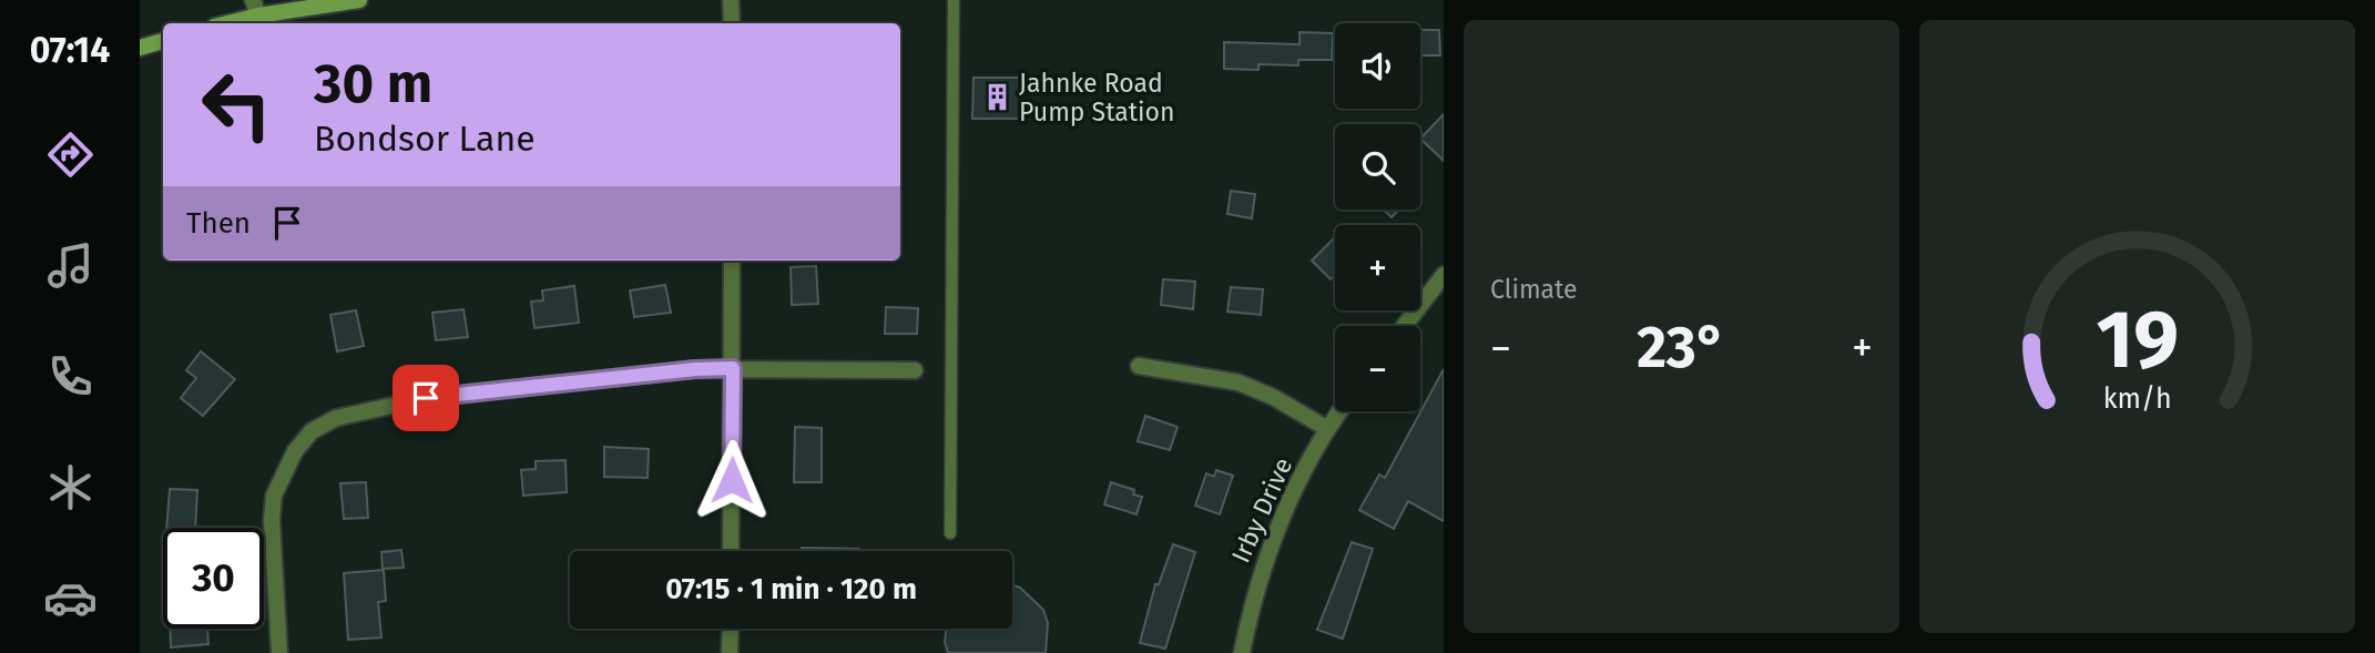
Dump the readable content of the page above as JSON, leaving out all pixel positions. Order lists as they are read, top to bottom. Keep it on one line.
{"streets":{"street":["Irby Drive"]},"places":{"building":["Jahnke Road Pump Station"]},"page":{"tabs":"07:14","tile":"Climate","map_buttons":["+","−"],"turn":["30 m","Bondsor Lane"],"then":"Then","heat":["−","23°","+"],"limit":"30","trip":"07:15 · 1 min · 120 m","gauge":["19","km/h"]}}
